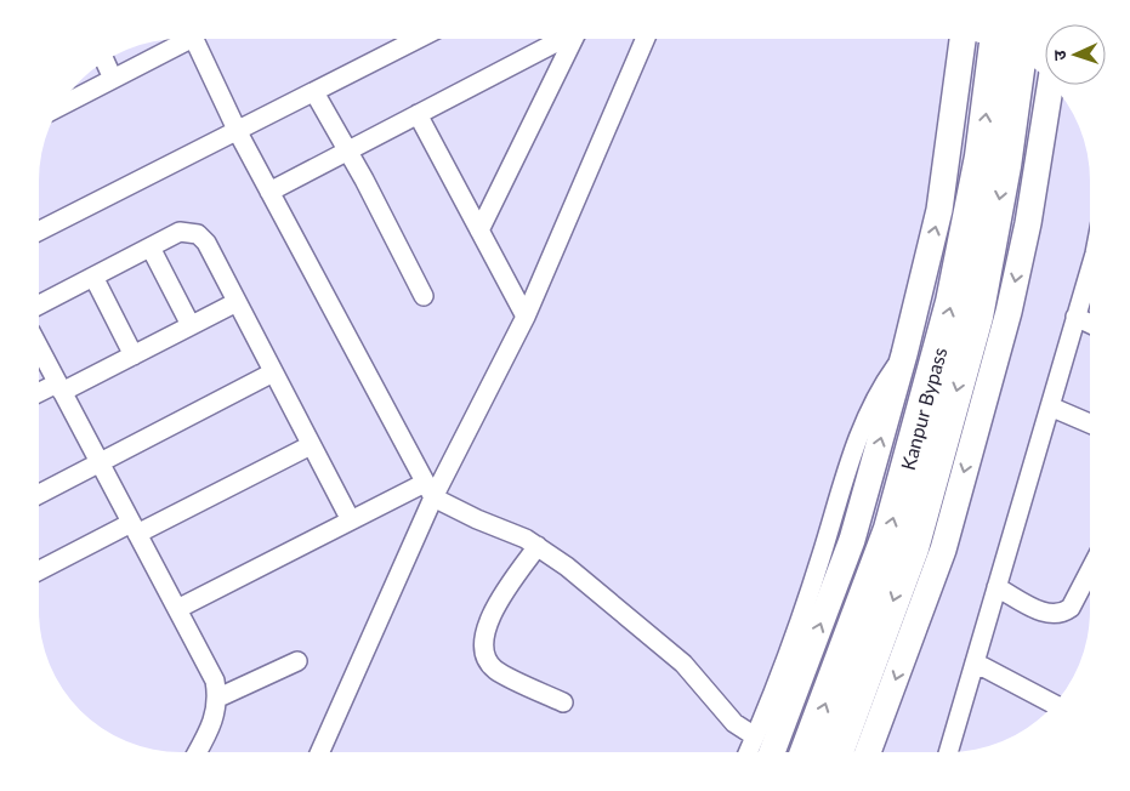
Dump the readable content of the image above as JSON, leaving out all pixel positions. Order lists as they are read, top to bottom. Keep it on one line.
{"streets":{"highway":["Kanpur Bypass"]},"north":"left"}
